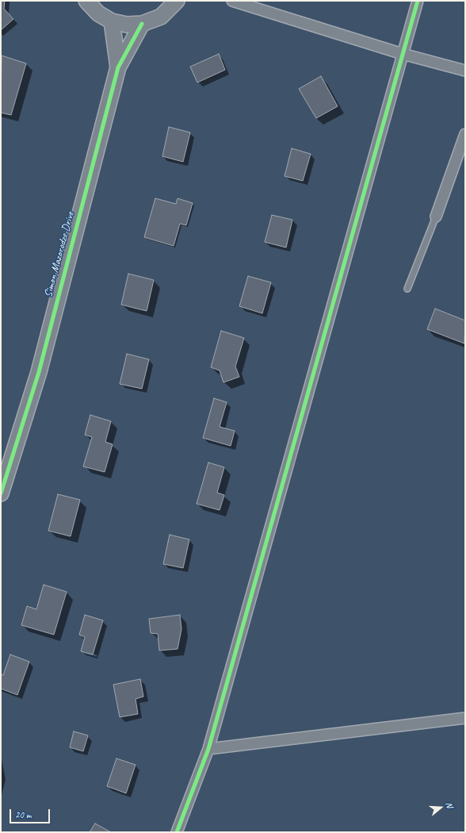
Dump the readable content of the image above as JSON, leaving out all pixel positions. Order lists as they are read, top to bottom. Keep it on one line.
{"streets":{"street":["Simon Mazorodze Drive"]},"scale_bar":"20 m","north":"right"}
